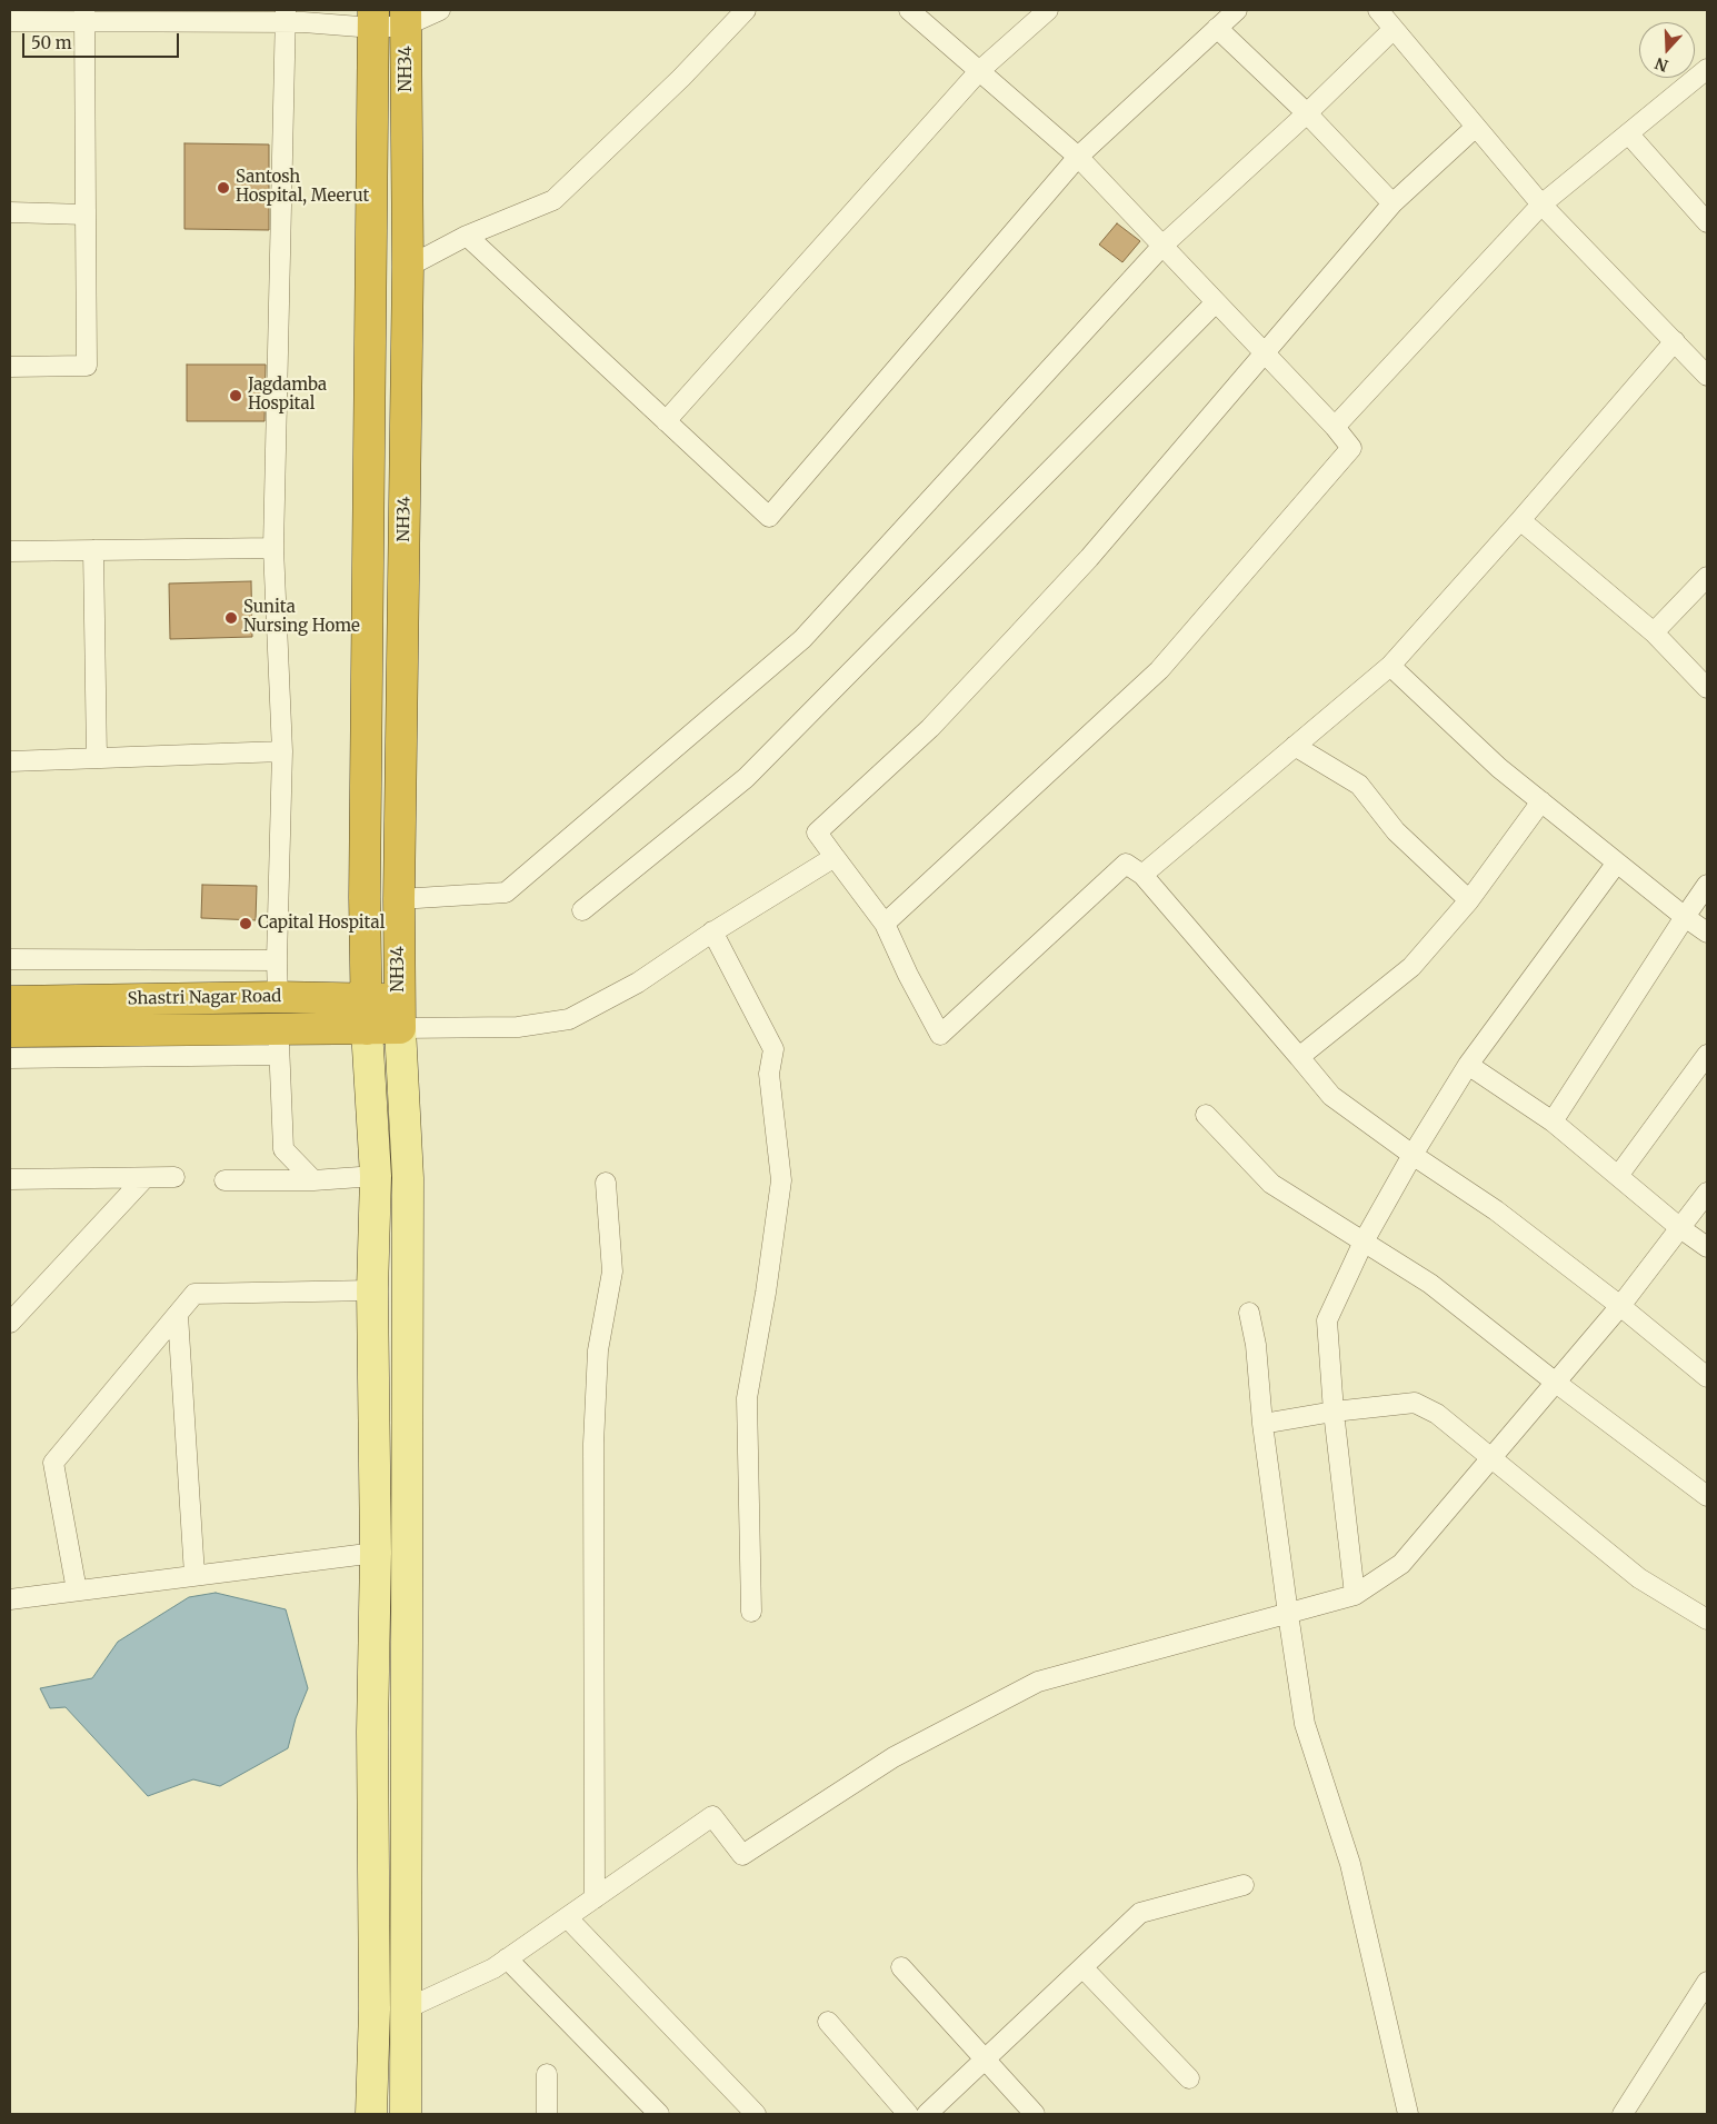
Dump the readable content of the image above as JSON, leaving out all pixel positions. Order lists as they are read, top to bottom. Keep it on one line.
{"streets":{"highway":["NH34","Shastri Nagar Road"]},"crossings":[["NH34","Shastri Nagar Road"]],"places":["Santosh Hospital, Meerut","Jagdamba Hospital","Sunita Nursing Home","Capital Hospital"],"scale_bar":"50 m","north":"bottom"}
